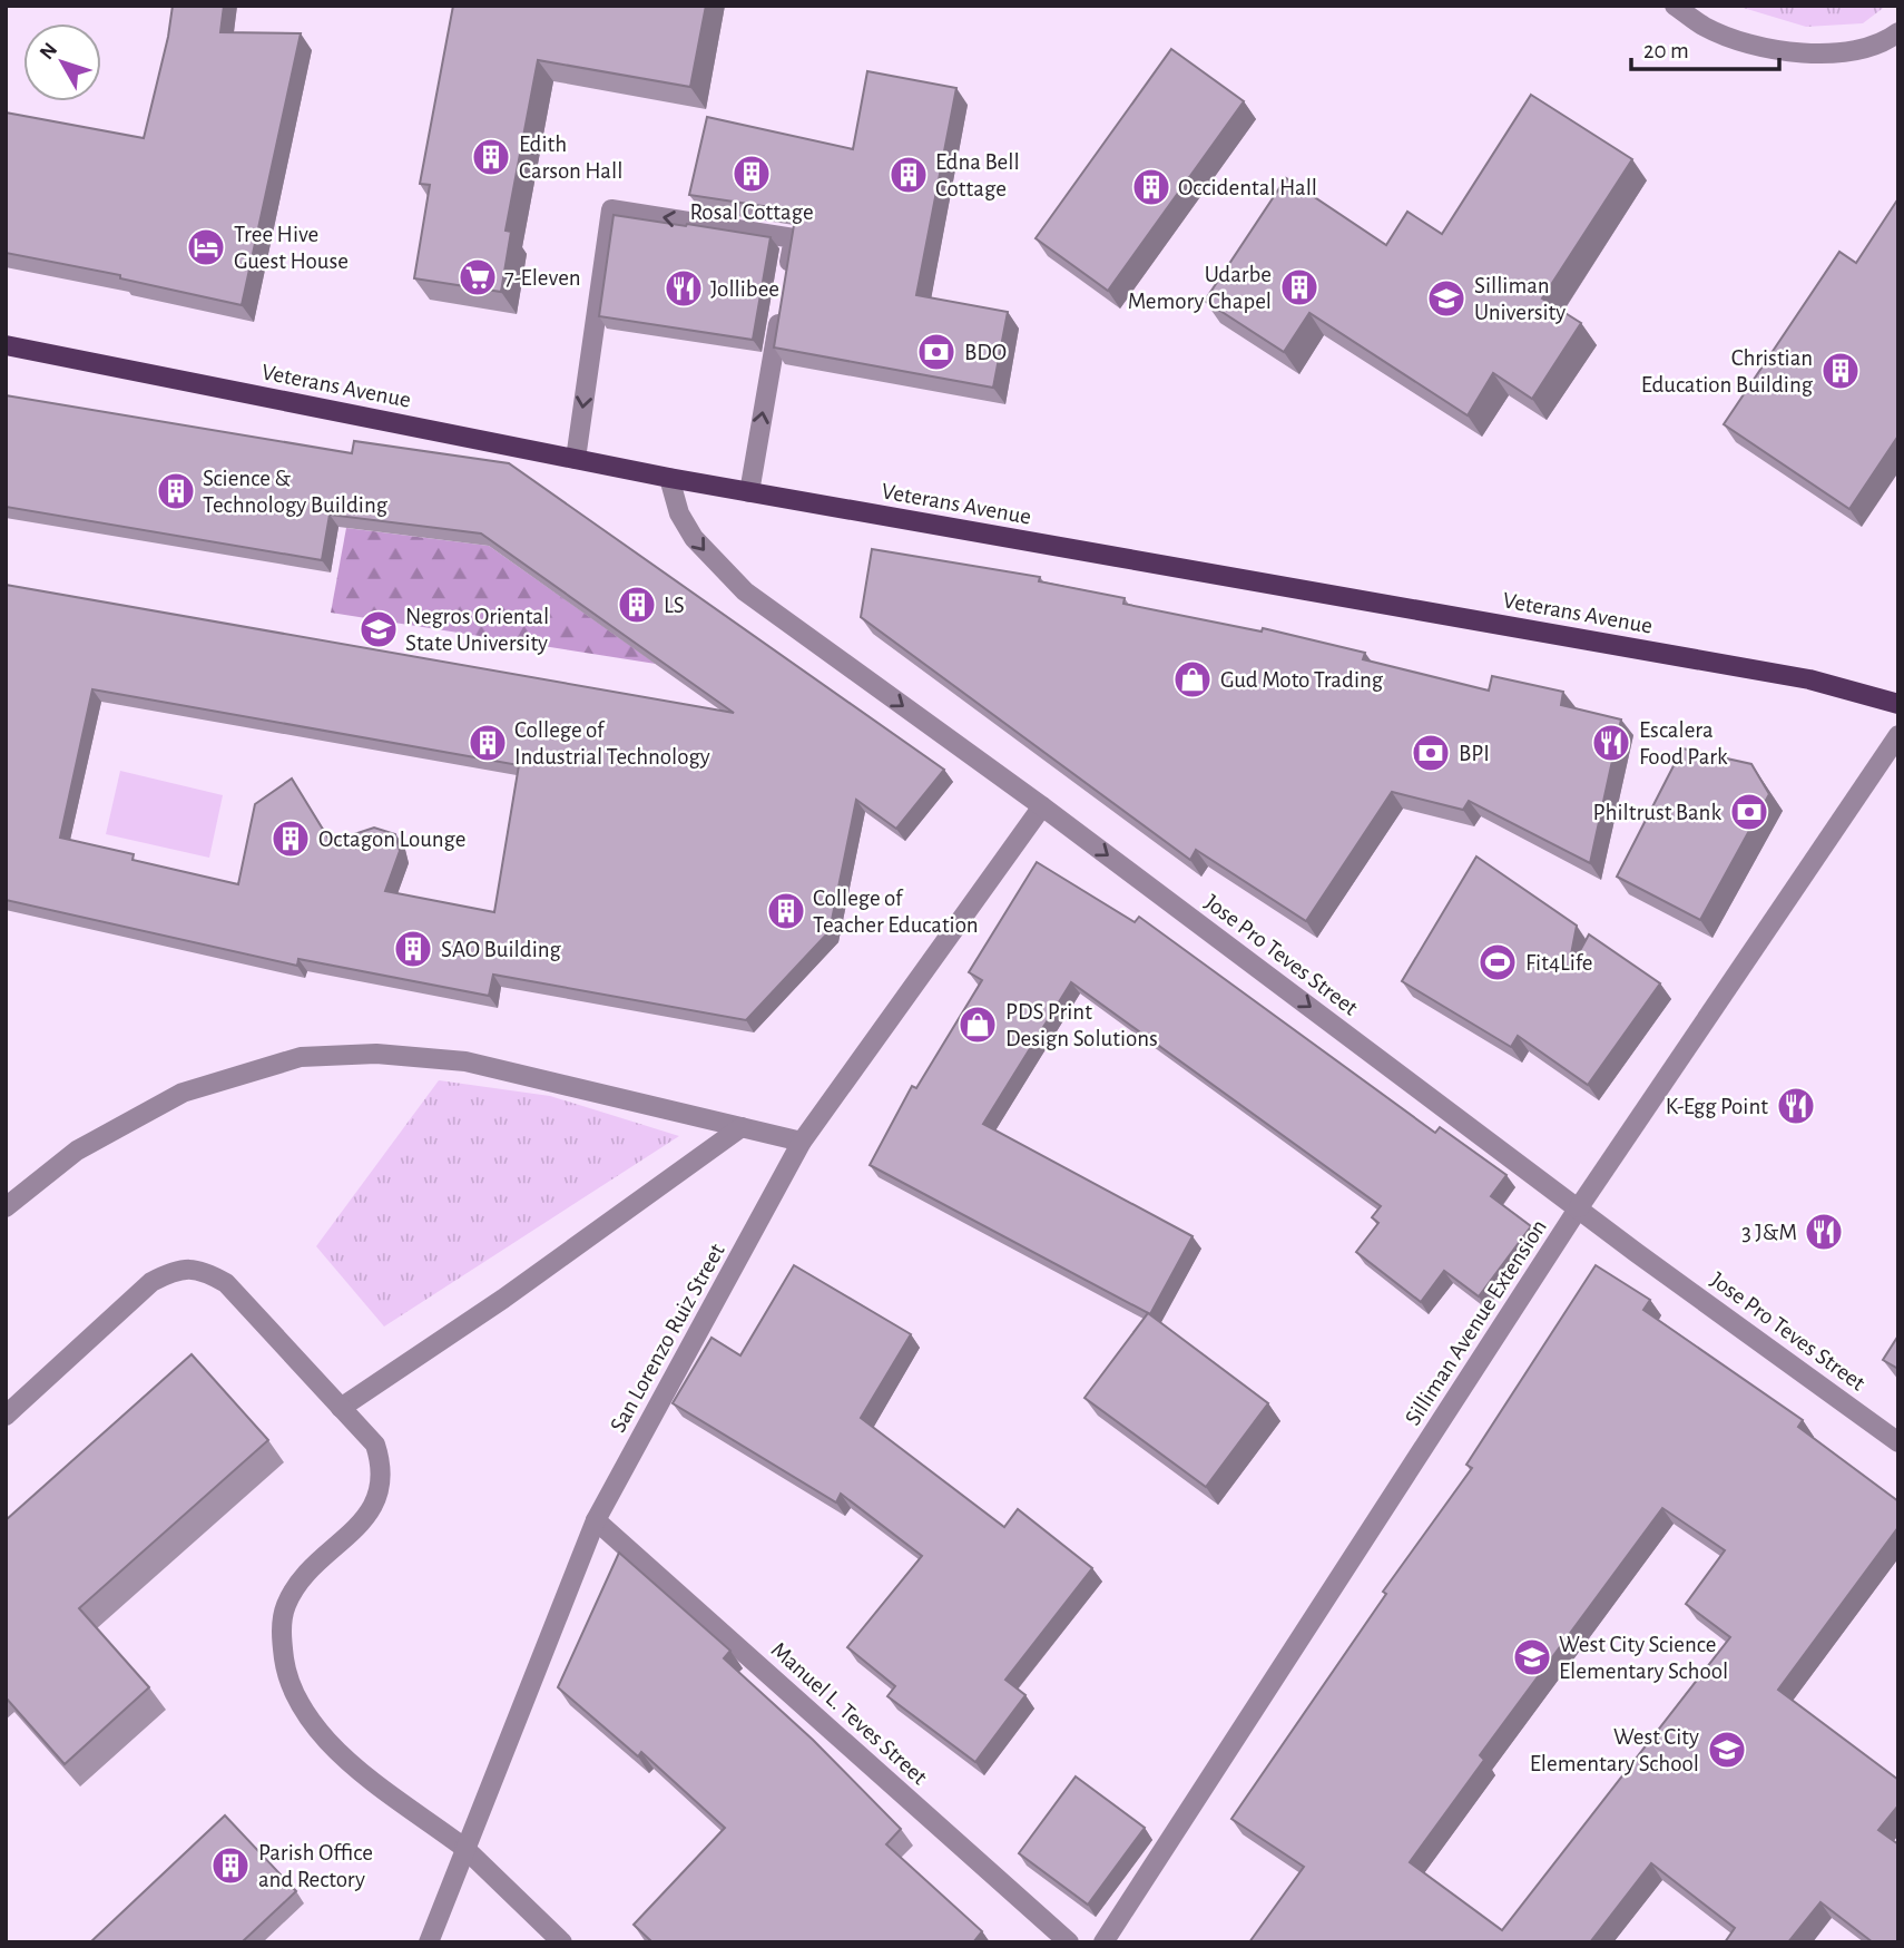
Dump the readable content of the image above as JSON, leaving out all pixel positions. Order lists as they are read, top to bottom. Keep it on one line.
{"streets":{"main road":["Veterans Avenue"],"street":["Jose Pro Teves Street","Silliman Avenue Extension","San Lorenzo Ruiz Street","Manuel L. Teves Street"]},"crossings":[["Veterans Avenue","Jose Pro Teves Street"],["Jose Pro Teves Street","Silliman Avenue Extension"],["Jose Pro Teves Street","San Lorenzo Ruiz Street"],["San Lorenzo Ruiz Street","Manuel L. Teves Street"]],"one_way":["Jose Pro Teves Street"],"places":{"building":["Edith Carson Hall","Rosal Cottage","Edna Bell Cottage","Occidental Hall","Udarbe Memory Chapel","Christian Education Building","Science & Technology Building","LS","College of Industrial Technology","Octagon Lounge","College of Teacher Education","SAO Building","Parish Office and Rectory"],"hotel":["Tree Hive Guest House"],"supermarket":["7-Eleven"],"restaurant":["Jollibee","Escalera Food Park","K-Egg Point","3 J&M"],"school or university":["Silliman University","Negros Oriental State University","West City Science Elementary School","West City Elementary School"],"bank":["BDO","BPI","Philtrust Bank"],"shop":["Gud Moto Trading","PDS Print Design Solutions"],"sports":["Fit4Life"]},"scale_bar":"20 m","north":"top left"}
